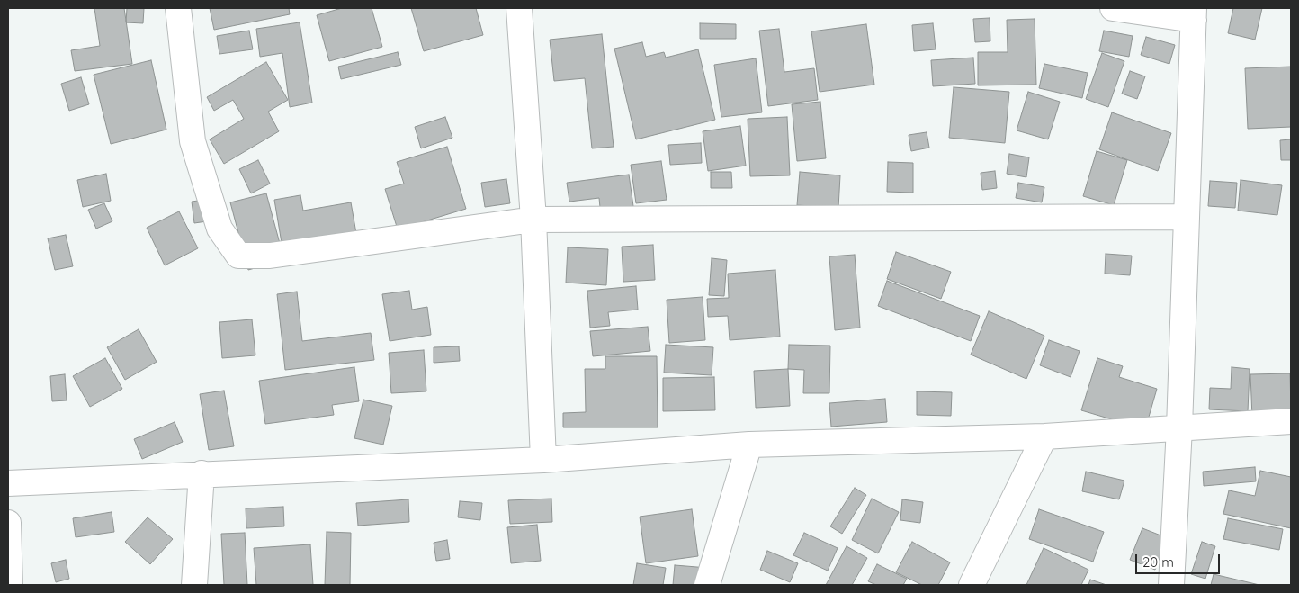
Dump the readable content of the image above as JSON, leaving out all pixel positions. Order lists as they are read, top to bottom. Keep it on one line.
{"scale_bar":"20 m"}
